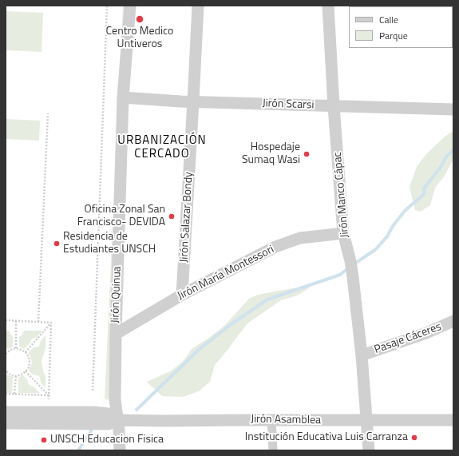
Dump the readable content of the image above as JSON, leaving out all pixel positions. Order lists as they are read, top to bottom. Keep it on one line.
{"streets":{"street":["Jirón Scarsi","Jirón Manco Cápac","Jirón Salazar Bondy","Jirón María Montessori","Jirón Quinua","Pasaje Cáceres","Jirón Asamblea"]},"crossings":[["Jirón Scarsi","Jirón Manco Cápac"],["Jirón Scarsi","Jirón Salazar Bondy"],["Jirón Scarsi","Jirón Quinua"],["Jirón Manco Cápac","Jirón María Montessori"],["Jirón Manco Cápac","Pasaje Cáceres"],["Jirón Manco Cápac","Jirón Asamblea"],["Jirón Salazar Bondy","Jirón María Montessori"],["Jirón María Montessori","Jirón Quinua"],["Jirón Quinua","Jirón Asamblea"]],"districts":["URBANIZACIÓN CERCADO"],"places":["Centro Medico Untiveros","Hospedaje Sumaq Wasi","Oficina Zonal San Francisco- DEVIDA","Residencia de Estudiantes UNSCH","Institución Educativa Luis Carranza","UNSCH Educacion Fisica"],"legend":["Calle","Parque"]}
